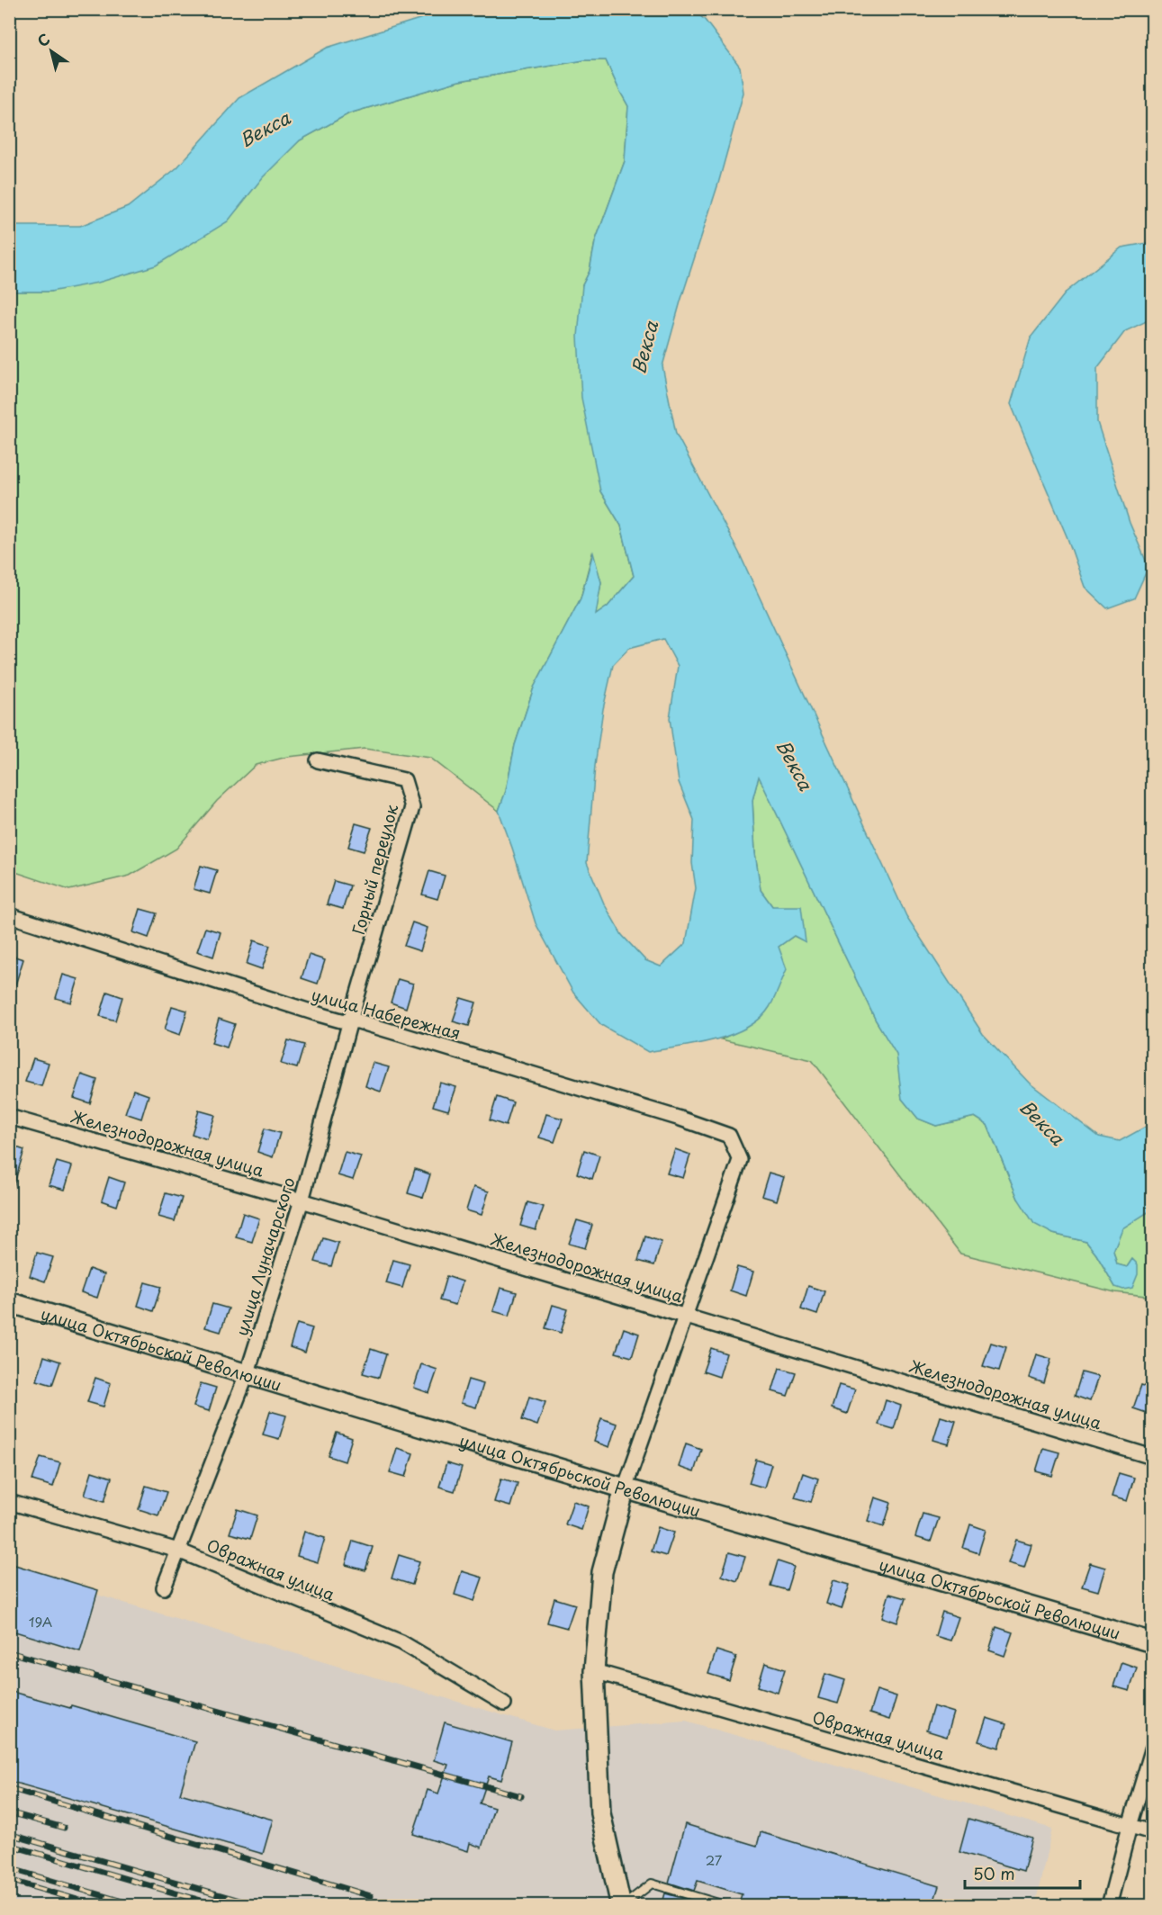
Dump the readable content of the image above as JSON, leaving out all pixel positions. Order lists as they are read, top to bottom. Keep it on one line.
{"streets":{"street":["Горный переулок","улица Набережная","Железнодорожная улица","улица Луначарского","улица Октябрьской Революции","Овражная улица"]},"crossings":[["Горный переулок","улица Набережная"],["Горный переулок","улица Луначарского"],["улица Набережная","Железнодорожная улица"],["улица Набережная","улица Луначарского"],["Железнодорожная улица","улица Луначарского"],["улица Луначарского","улица Октябрьской Революции"],["улица Луначарского","Овражная улица"]],"water":["Векса"],"house_numbers":["19А","27"],"scale_bar":"50 m","north":"top left"}
